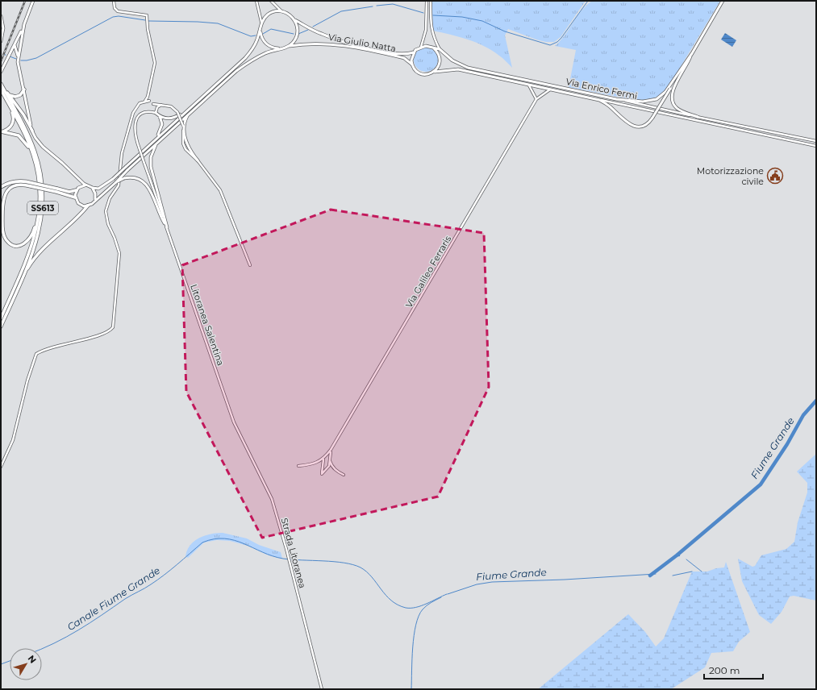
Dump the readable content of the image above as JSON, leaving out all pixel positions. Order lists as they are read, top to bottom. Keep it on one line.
{"streets":{"highway":["SS613"],"main road":["Via Giulio Natta","Via Enrico Fermi"],"street":["Via Galileo Ferraris","Litoranea Salentina","Strada Litoranea"]},"crossings":[["Via Giulio Natta","Via Enrico Fermi"],["Litoranea Salentina","Strada Litoranea"]],"water":["Fiume Grande","Canale Fiume Grande"],"places":{"public building":["Motorizzazione civile"]},"scale_bar":"200 m","north":"top right"}
